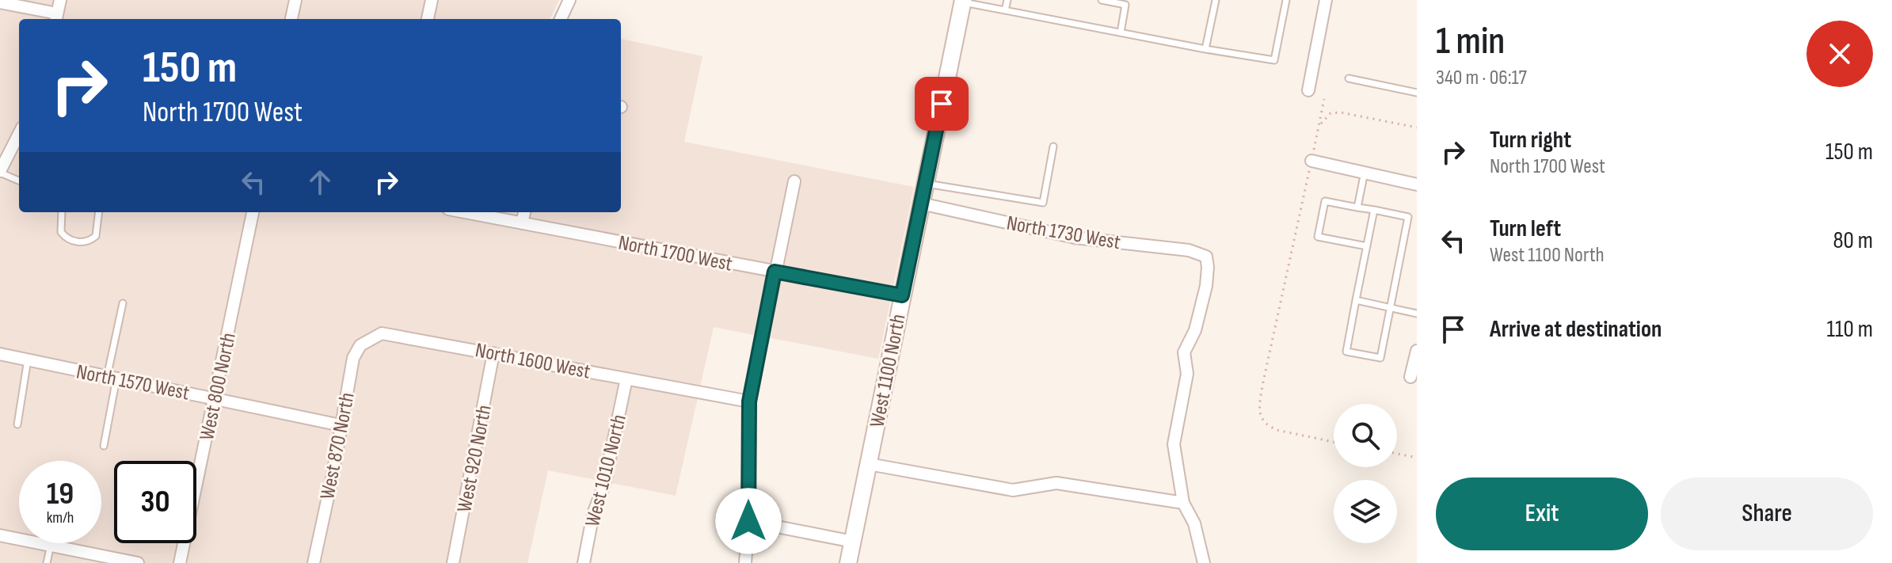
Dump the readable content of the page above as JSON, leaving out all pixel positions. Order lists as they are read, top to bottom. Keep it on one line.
{"streets":{"main road":["West 1100 North"],"street":["North 1730 West","North 1700 West","North 1600 West","North 1570 West","West 800 North","West 870 North","West 920 North","West 1010 North"]},"crossings":[["North 1730 West","West 1100 North"],["North 1700 West","West 1100 North"],["North 1600 West","West 870 North"],["North 1600 West","West 920 North"],["North 1600 West","West 1010 North"],["North 1570 West","West 800 North"],["North 1570 West","West 870 North"]],"page":{"heading":["1 min","340 m · 06:17"],"turn":["150 m","North 1700 West"],"list":[{"name":"Turn right","note":"North 1700 West","value":"150 m"},{"name":"Turn left","note":"West 1100 North","value":"80 m"},{"name":"Arrive at destination","value":"110 m"}],"speed":"19 km/h","limit":"30","buttons":["Exit","Share"]}}
